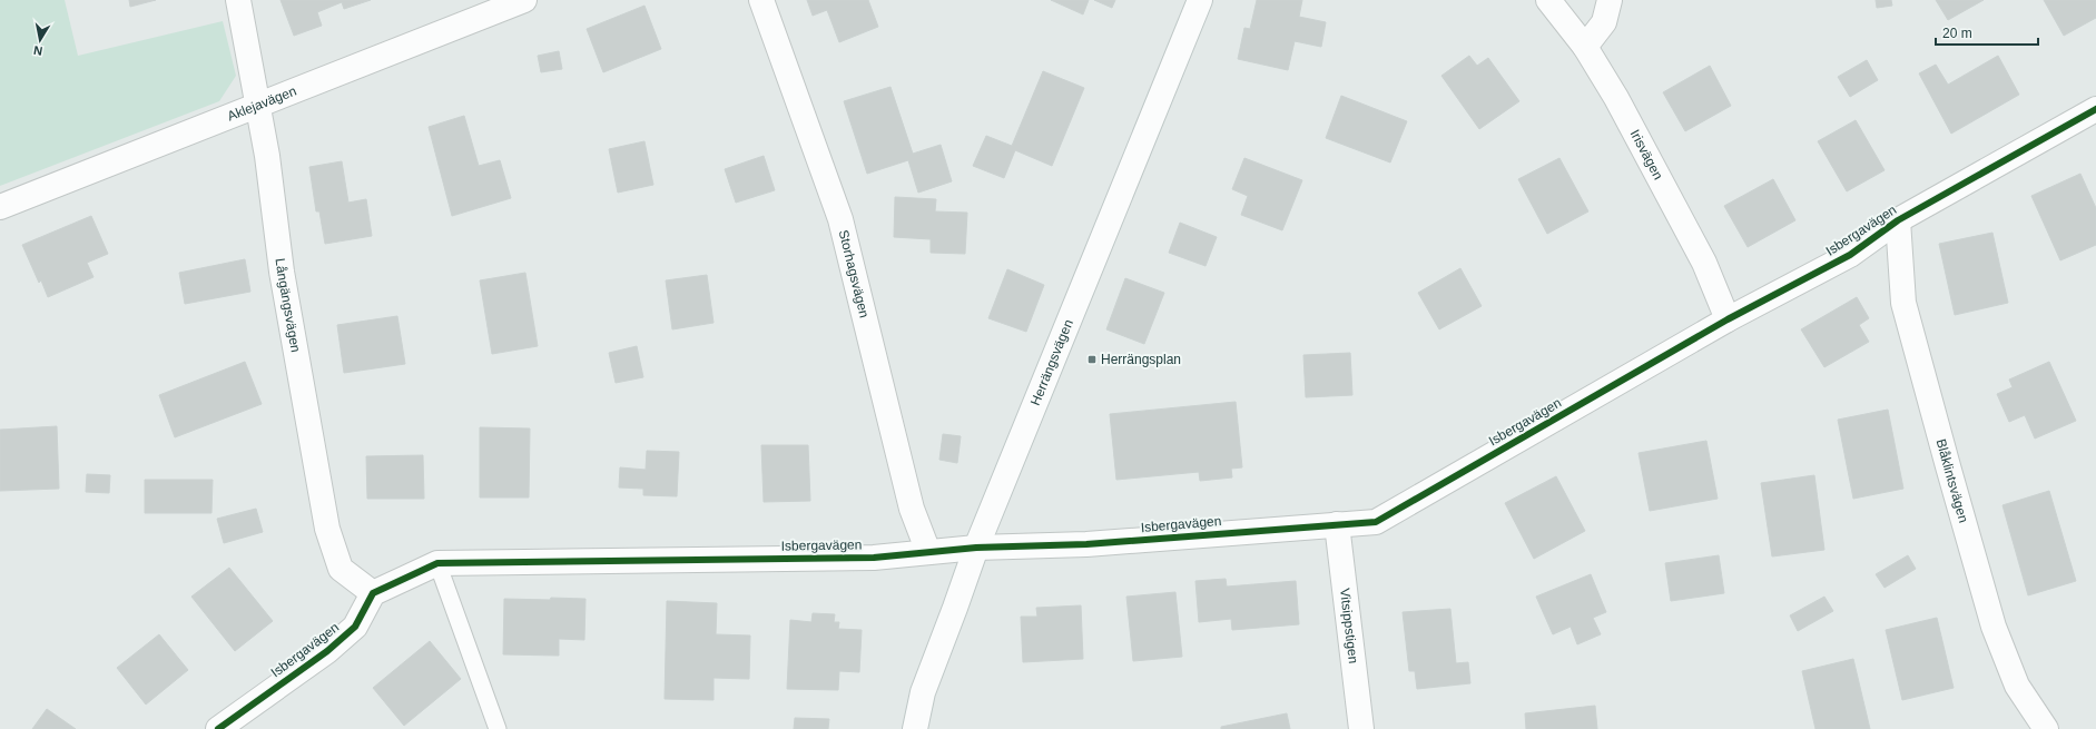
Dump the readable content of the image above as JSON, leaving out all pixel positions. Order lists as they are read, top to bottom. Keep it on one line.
{"streets":{"street":["Aklejavägen","Irisvägen","Isbergavägen","Storhagsvägen","Långängsvägen","Herrängsvägen","Blåklintsvägen","Vitsippstigen"]},"crossings":[["Aklejavägen","Långängsvägen"],["Irisvägen","Isbergavägen"],["Isbergavägen","Storhagsvägen"],["Isbergavägen","Långängsvägen"],["Isbergavägen","Herrängsvägen"],["Isbergavägen","Blåklintsvägen"],["Isbergavägen","Vitsippstigen"]],"places":{"transit":["Herrängsplan"]},"scale_bar":"20 m","north":"bottom"}
